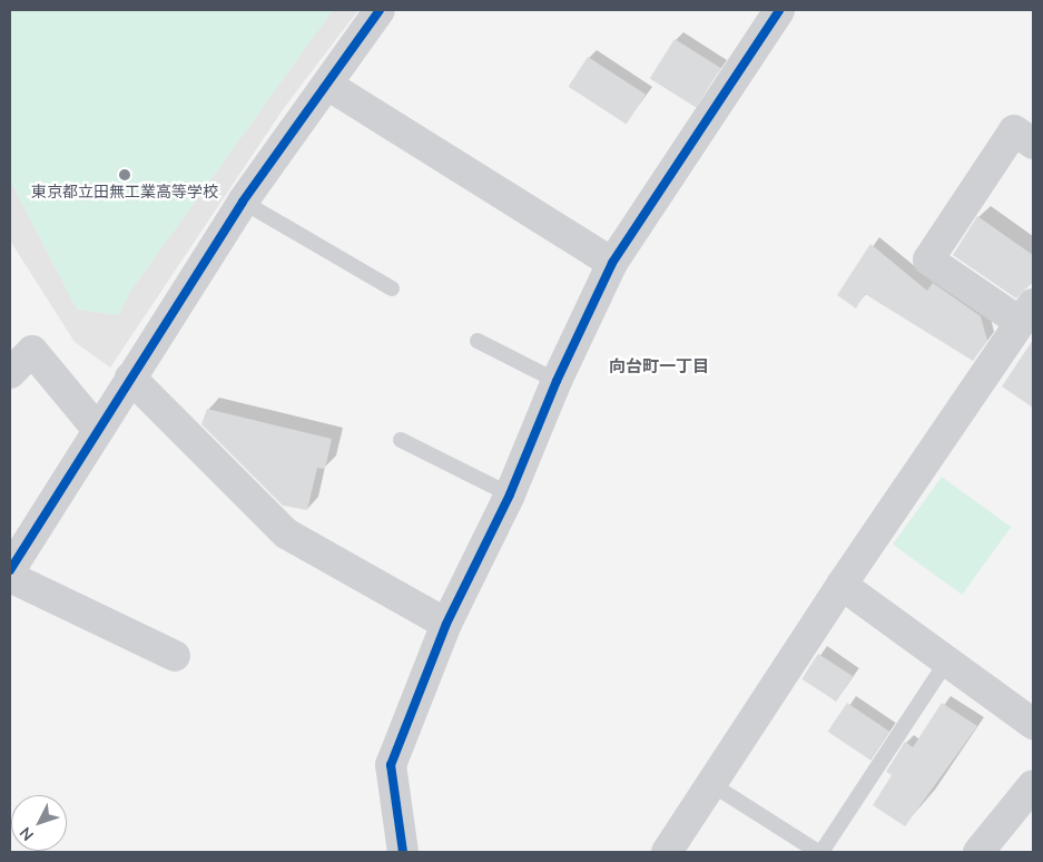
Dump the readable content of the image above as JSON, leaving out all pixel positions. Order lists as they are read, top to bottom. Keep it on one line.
{"districts":["向台町一丁目"],"places":["東京都立田無工業高等学校"],"north":"bottom left"}
